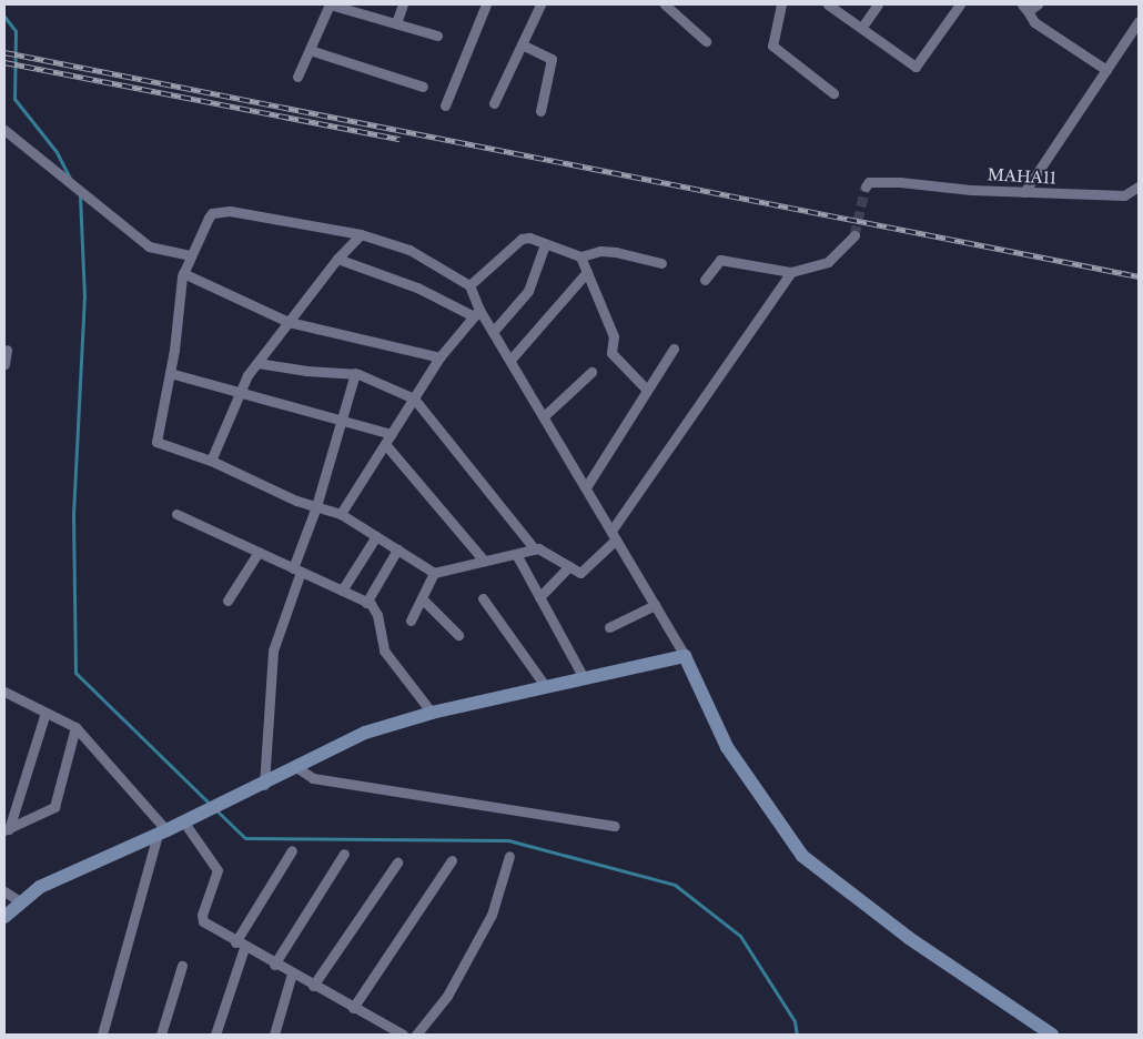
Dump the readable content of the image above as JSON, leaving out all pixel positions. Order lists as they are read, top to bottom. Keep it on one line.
{"streets":{"street":["MAHA11"]}}
